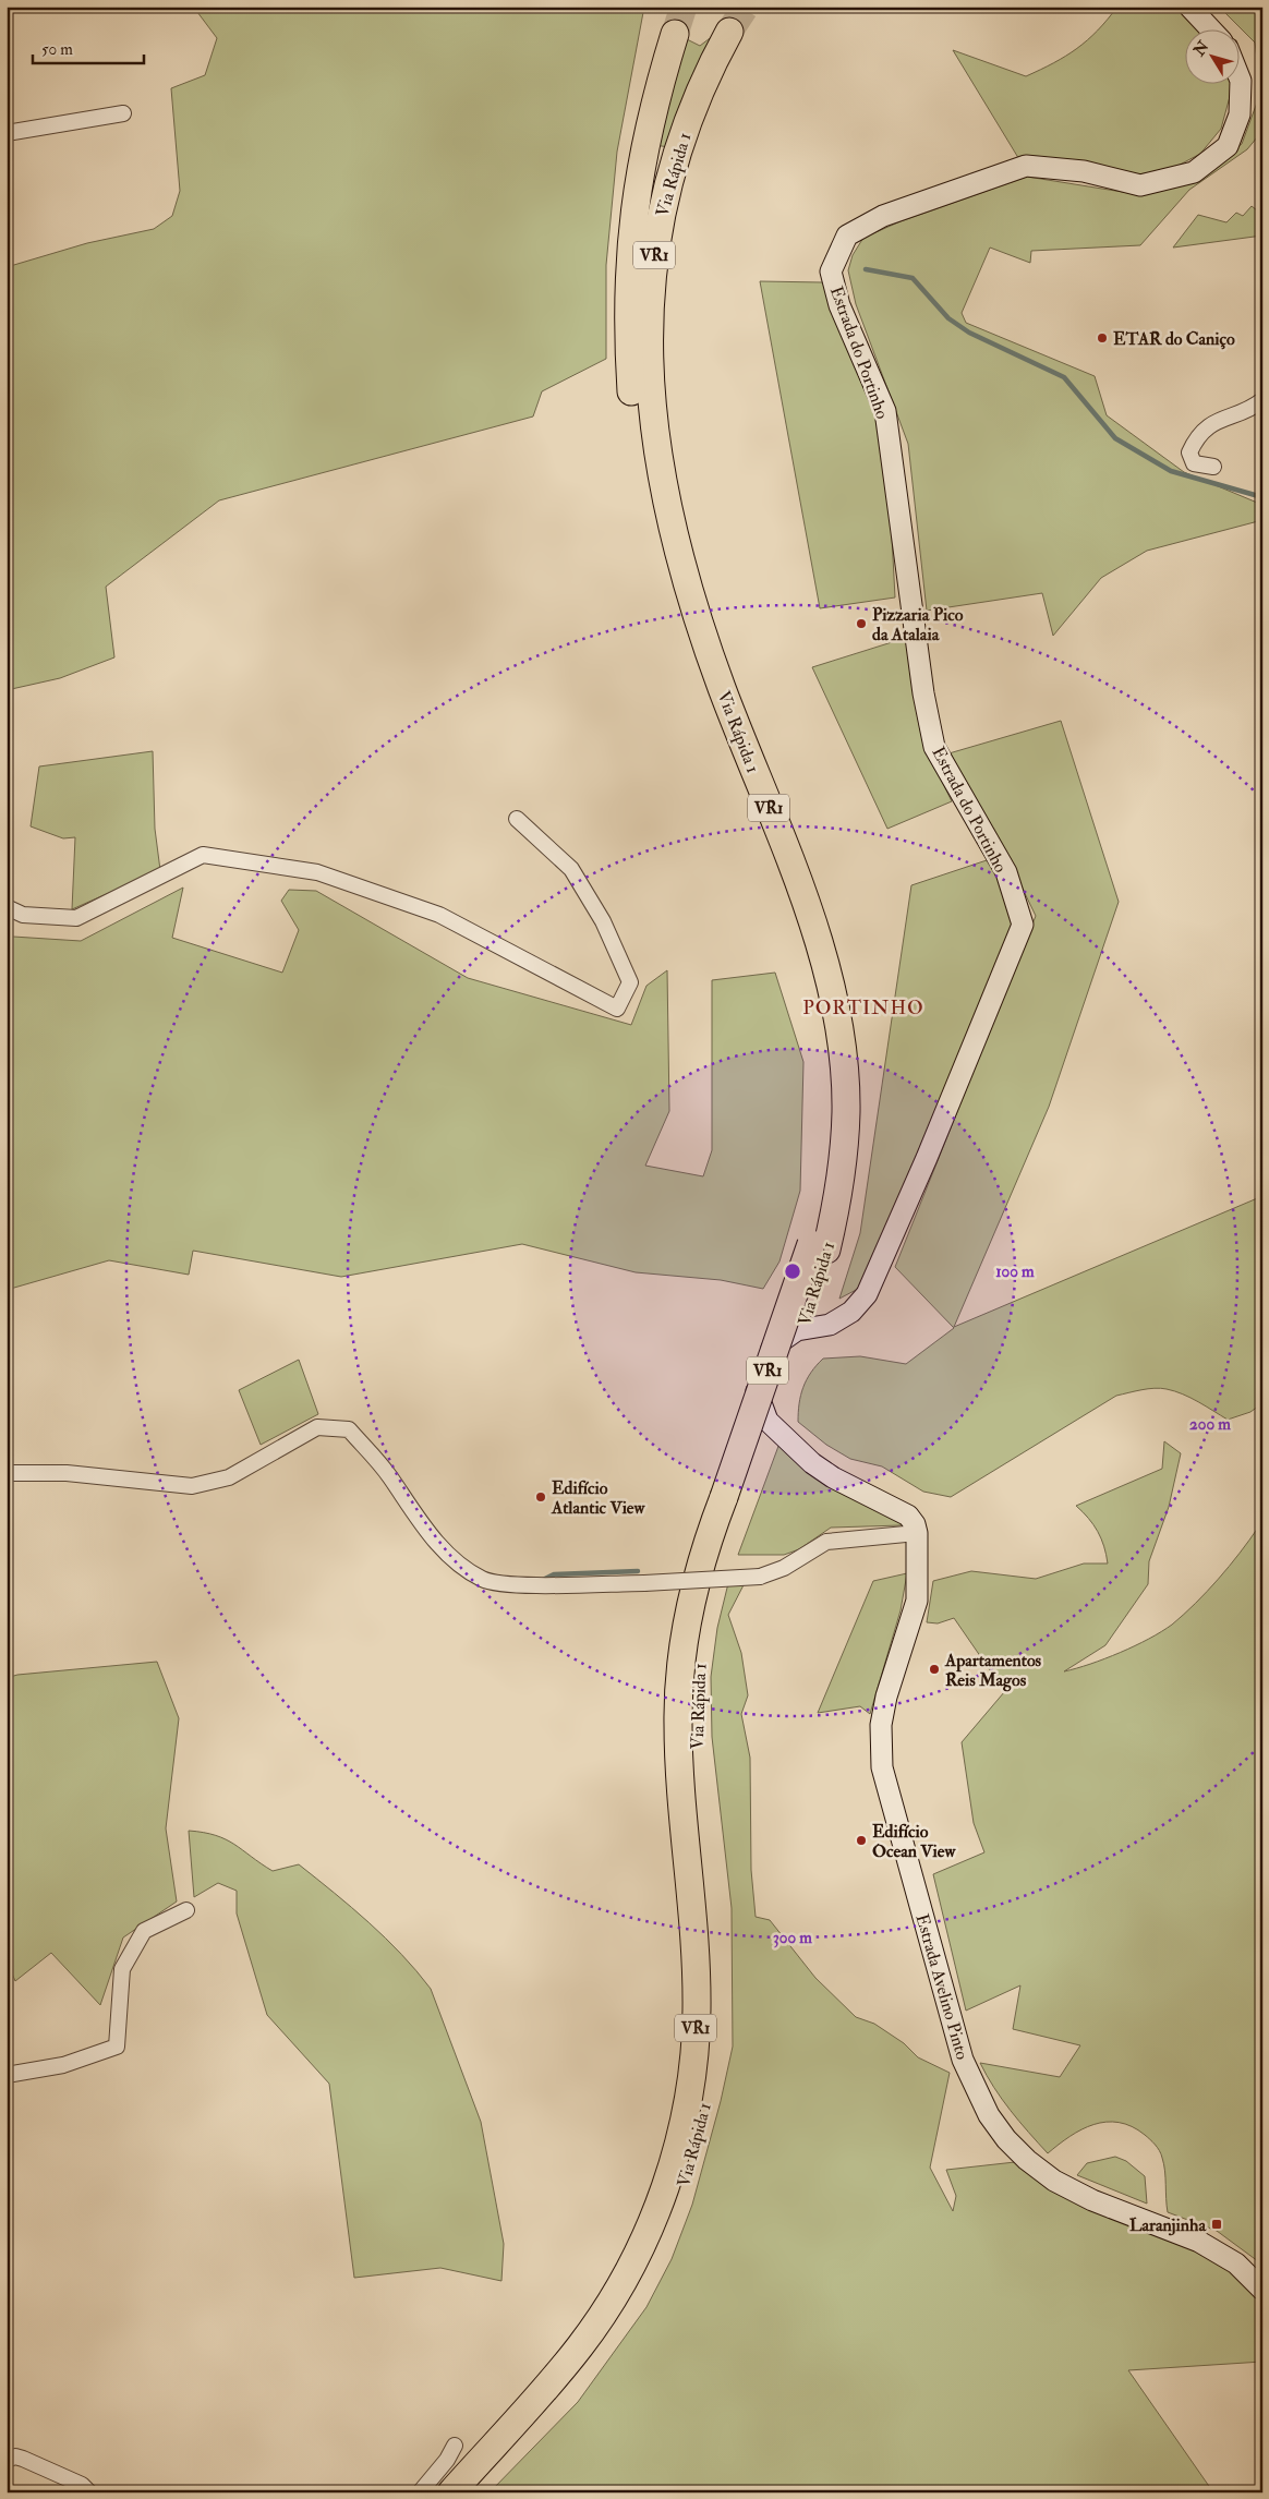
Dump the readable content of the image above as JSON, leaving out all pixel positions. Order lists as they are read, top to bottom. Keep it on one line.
{"streets":{"highway":["Via Rápida 1","VR1"],"street":["Estrada do Portinho","Estrada Avelino Pinto"]},"crossings":[["Estrada do Portinho","Estrada Avelino Pinto"]],"districts":["PORTINHO"],"places":{"other":["ETAR do Caniço","Pizzaria Pico da Atalaia","Edifício Atlantic View","Apartamentos Reis Magos","Edifício Ocean View"],"transit":["Laranjinha"]},"scale_bar":"50 m","north":"top left","rings":["100 m","200 m","300 m"]}
